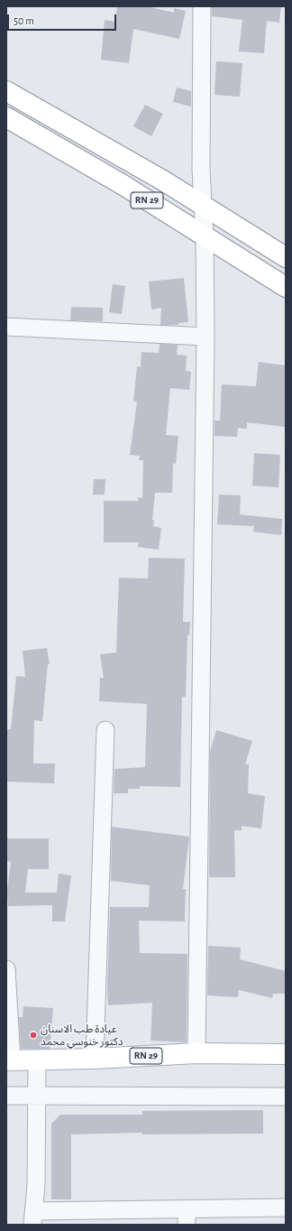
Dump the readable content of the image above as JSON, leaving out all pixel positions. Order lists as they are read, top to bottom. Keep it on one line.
{"streets":{"main road":["RN 29"]},"places":["عيادة طب الاسنان دكتور خنوسي محمد"],"scale_bar":"50 m"}
